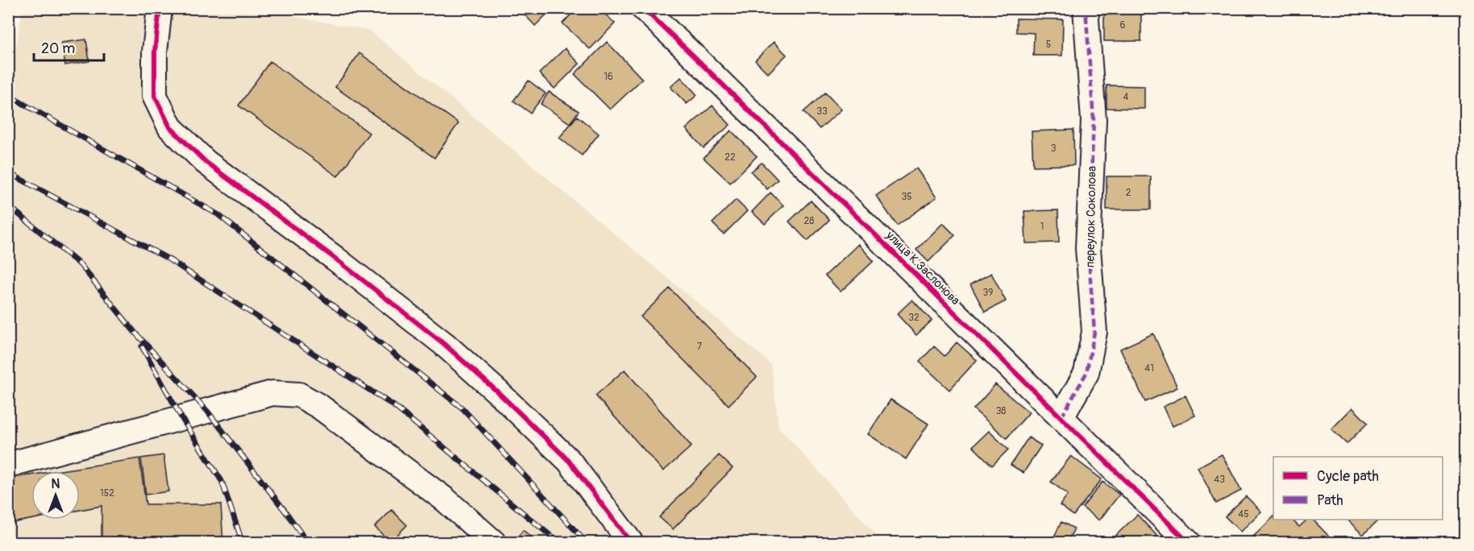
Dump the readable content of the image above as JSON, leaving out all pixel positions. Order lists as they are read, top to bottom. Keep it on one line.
{"streets":{"street":["переулок Соколова","улица К.Заслонова"]},"crossings":[["переулок Соколова","улица К.Заслонова"]],"house_numbers":["6","5","16","4","33","3","22","2","35","28","1","39","32","7","41","38","43","152","45"],"legend":["Cycle path","Path"],"scale_bar":"20 m","north":"top"}
